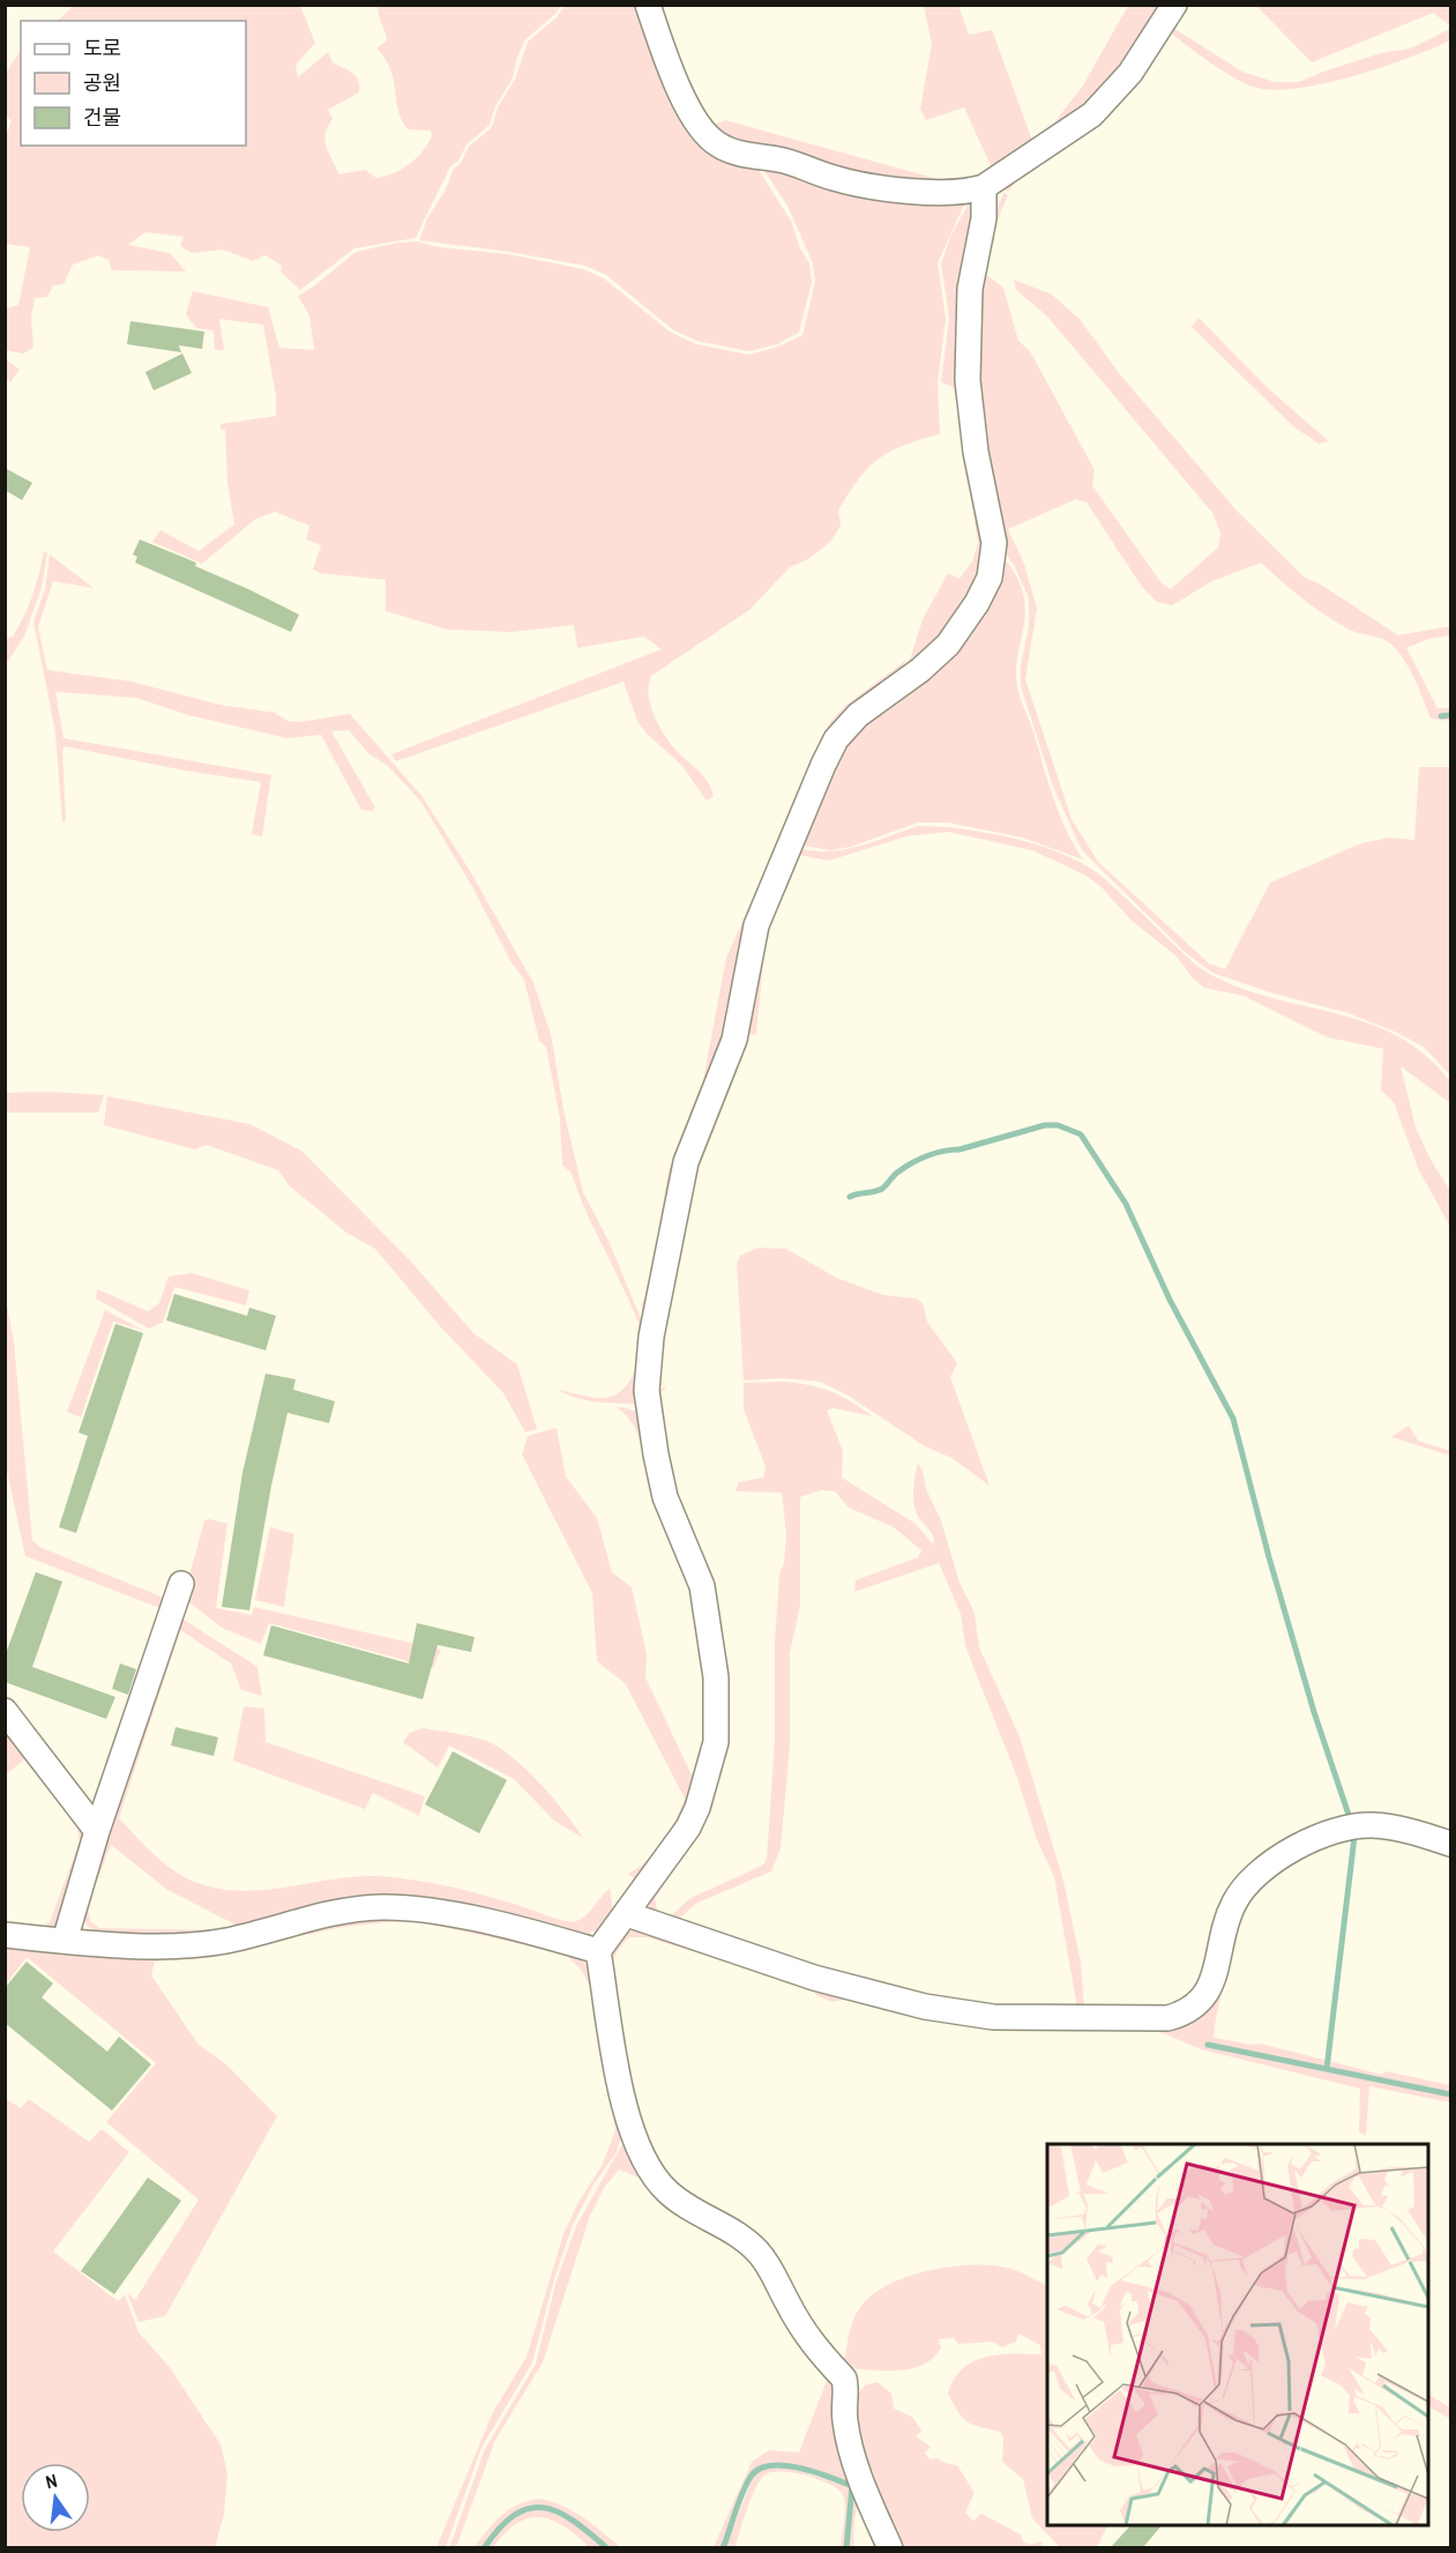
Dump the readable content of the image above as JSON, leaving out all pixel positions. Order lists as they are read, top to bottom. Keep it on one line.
{"legend":["도로","공원","건물"],"north":"top"}
